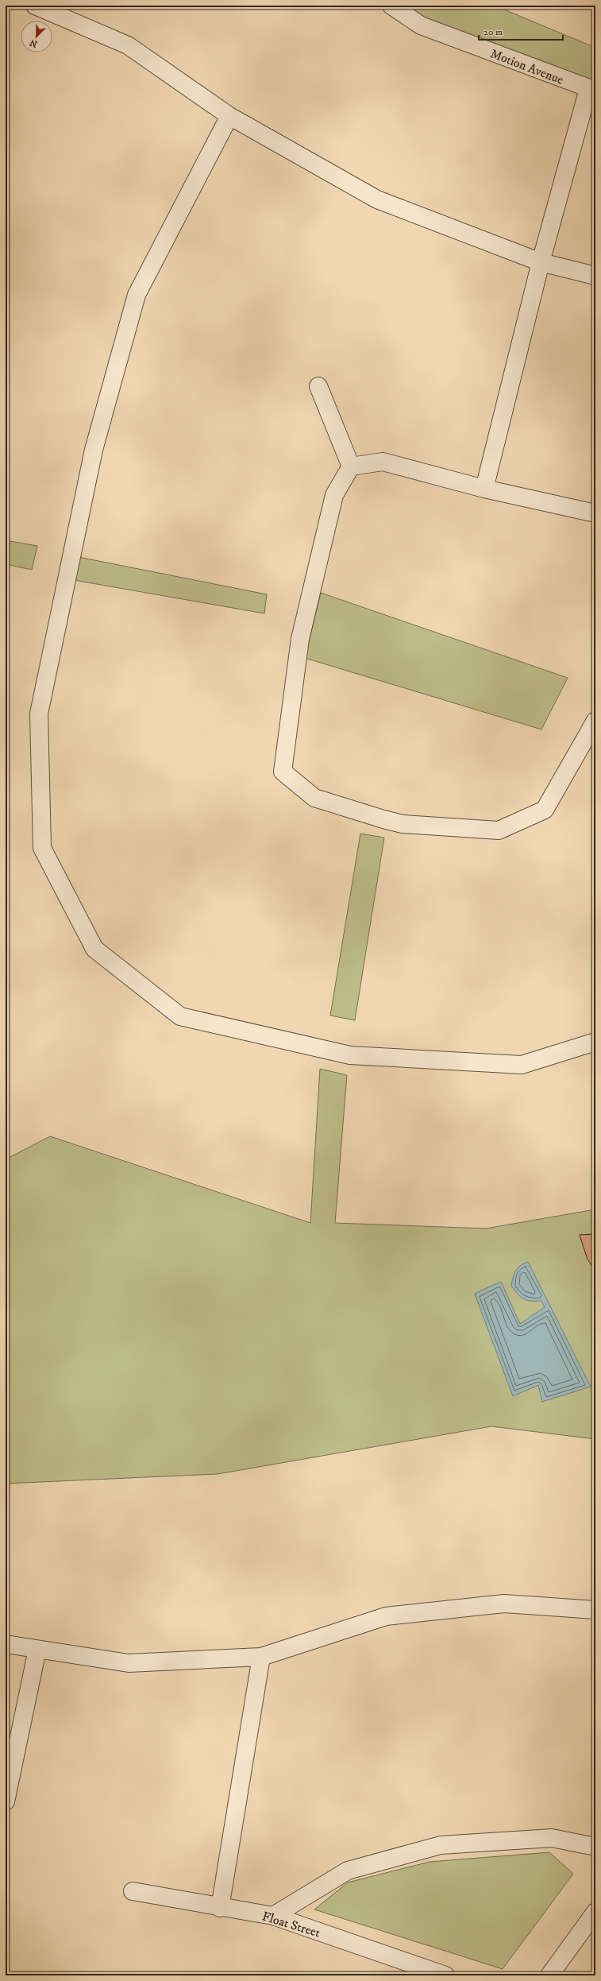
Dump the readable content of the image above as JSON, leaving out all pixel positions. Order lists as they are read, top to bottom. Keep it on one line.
{"streets":{"street":["Motion Avenue","Float Street"]},"scale_bar":"20 m","north":"bottom left"}
